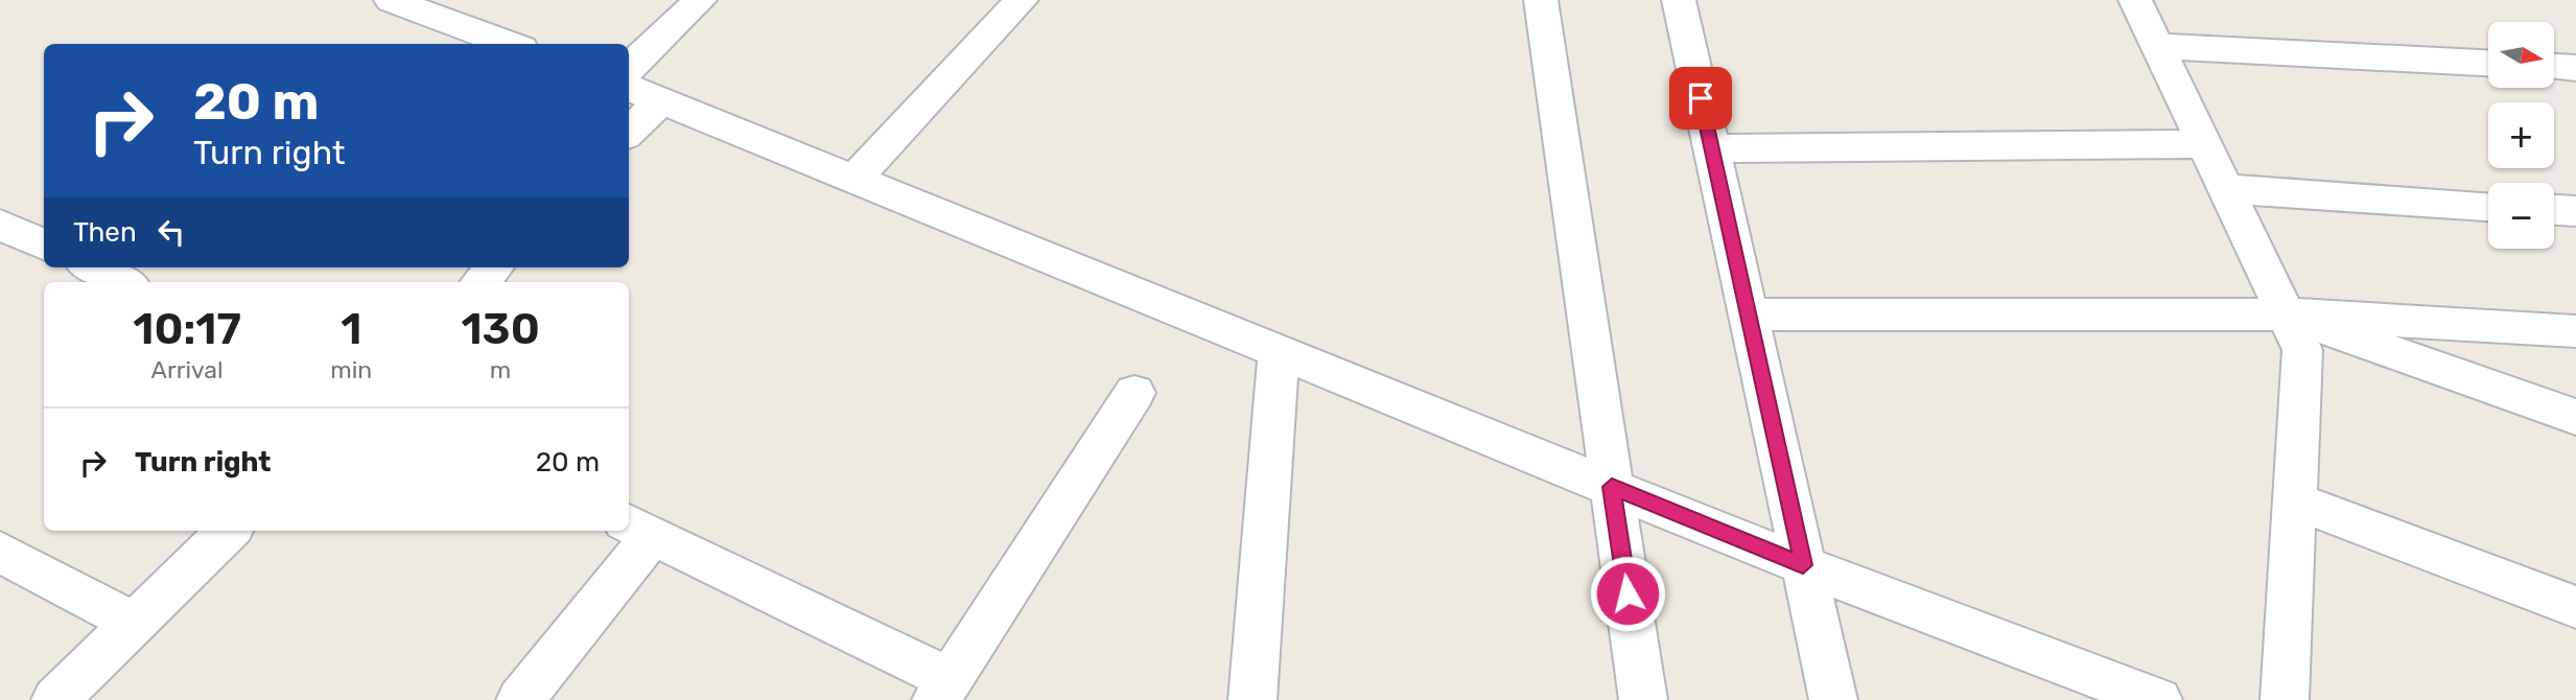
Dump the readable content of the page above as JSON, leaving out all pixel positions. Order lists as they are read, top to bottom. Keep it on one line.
{"north":"right","page":{"map_buttons":["+","−"],"turn":["20 m","Turn right"],"then":"Then","eta":["10:17","Arrival","1","min","130","m"],"list":[{"name":"Turn right","value":"20 m"}]}}
